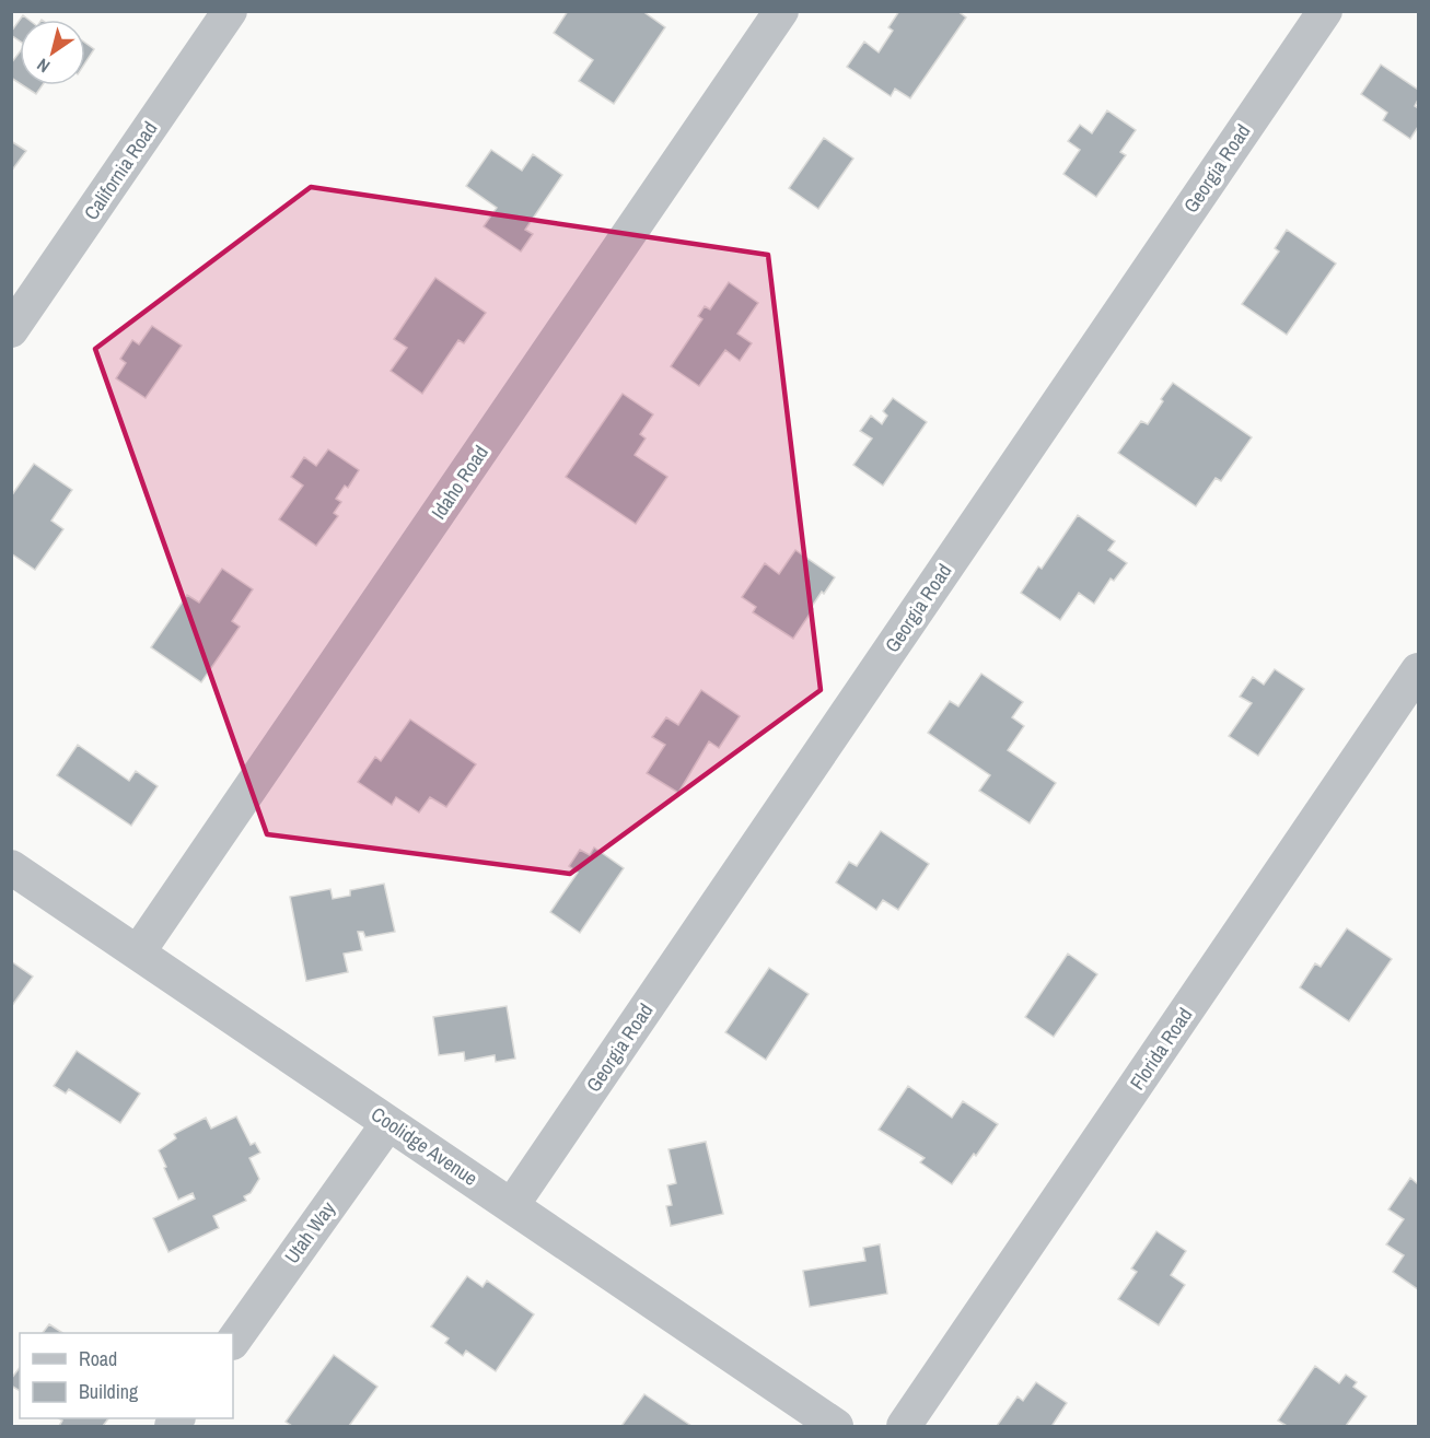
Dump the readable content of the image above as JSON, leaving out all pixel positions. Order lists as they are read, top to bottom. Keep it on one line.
{"streets":{"street":["Georgia Road","California Road","Idaho Road","Florida Road","Coolidge Avenue","Utah Way"]},"crossings":[["Georgia Road","Coolidge Avenue"],["Idaho Road","Coolidge Avenue"],["Coolidge Avenue","Utah Way"]],"legend":["Road","Building"],"north":"bottom left"}
